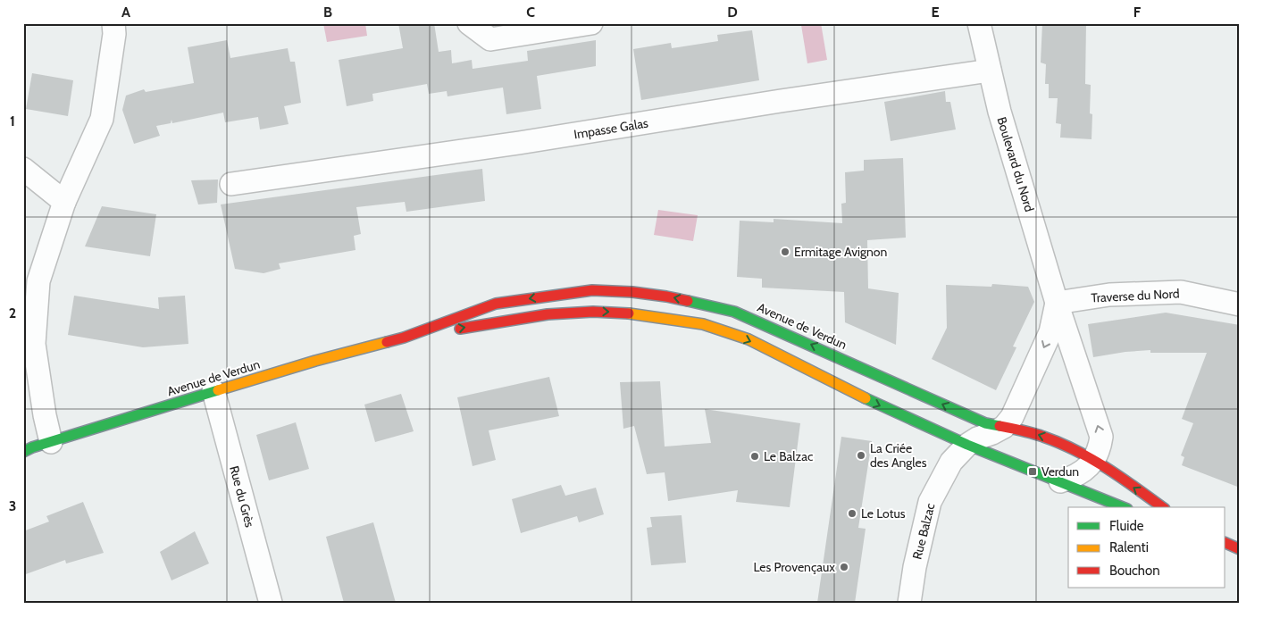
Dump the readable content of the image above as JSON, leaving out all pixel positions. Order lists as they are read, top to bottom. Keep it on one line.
{"streets":{"main road":["Avenue de Verdun"],"street":["Impasse Galas","Boulevard du Nord","Traverse du Nord","Rue du Grès","Rue Balzac"]},"crossings":[["Impasse Galas","Boulevard du Nord"],["Boulevard du Nord","Traverse du Nord"],["Boulevard du Nord","Avenue de Verdun"],["Avenue de Verdun","Rue du Grès"],["Avenue de Verdun","Rue Balzac"]],"places":{"other":["Ermitage Avignon","La Criée des Angles","Le Balzac","Le Lotus","Les Provençaux"],"transit":["Verdun"]},"legend":["Fluide","Ralenti","Bouchon"],"grid":{"columns":["A","B","C","D","E","F"],"rows":["1","2","3"]}}
